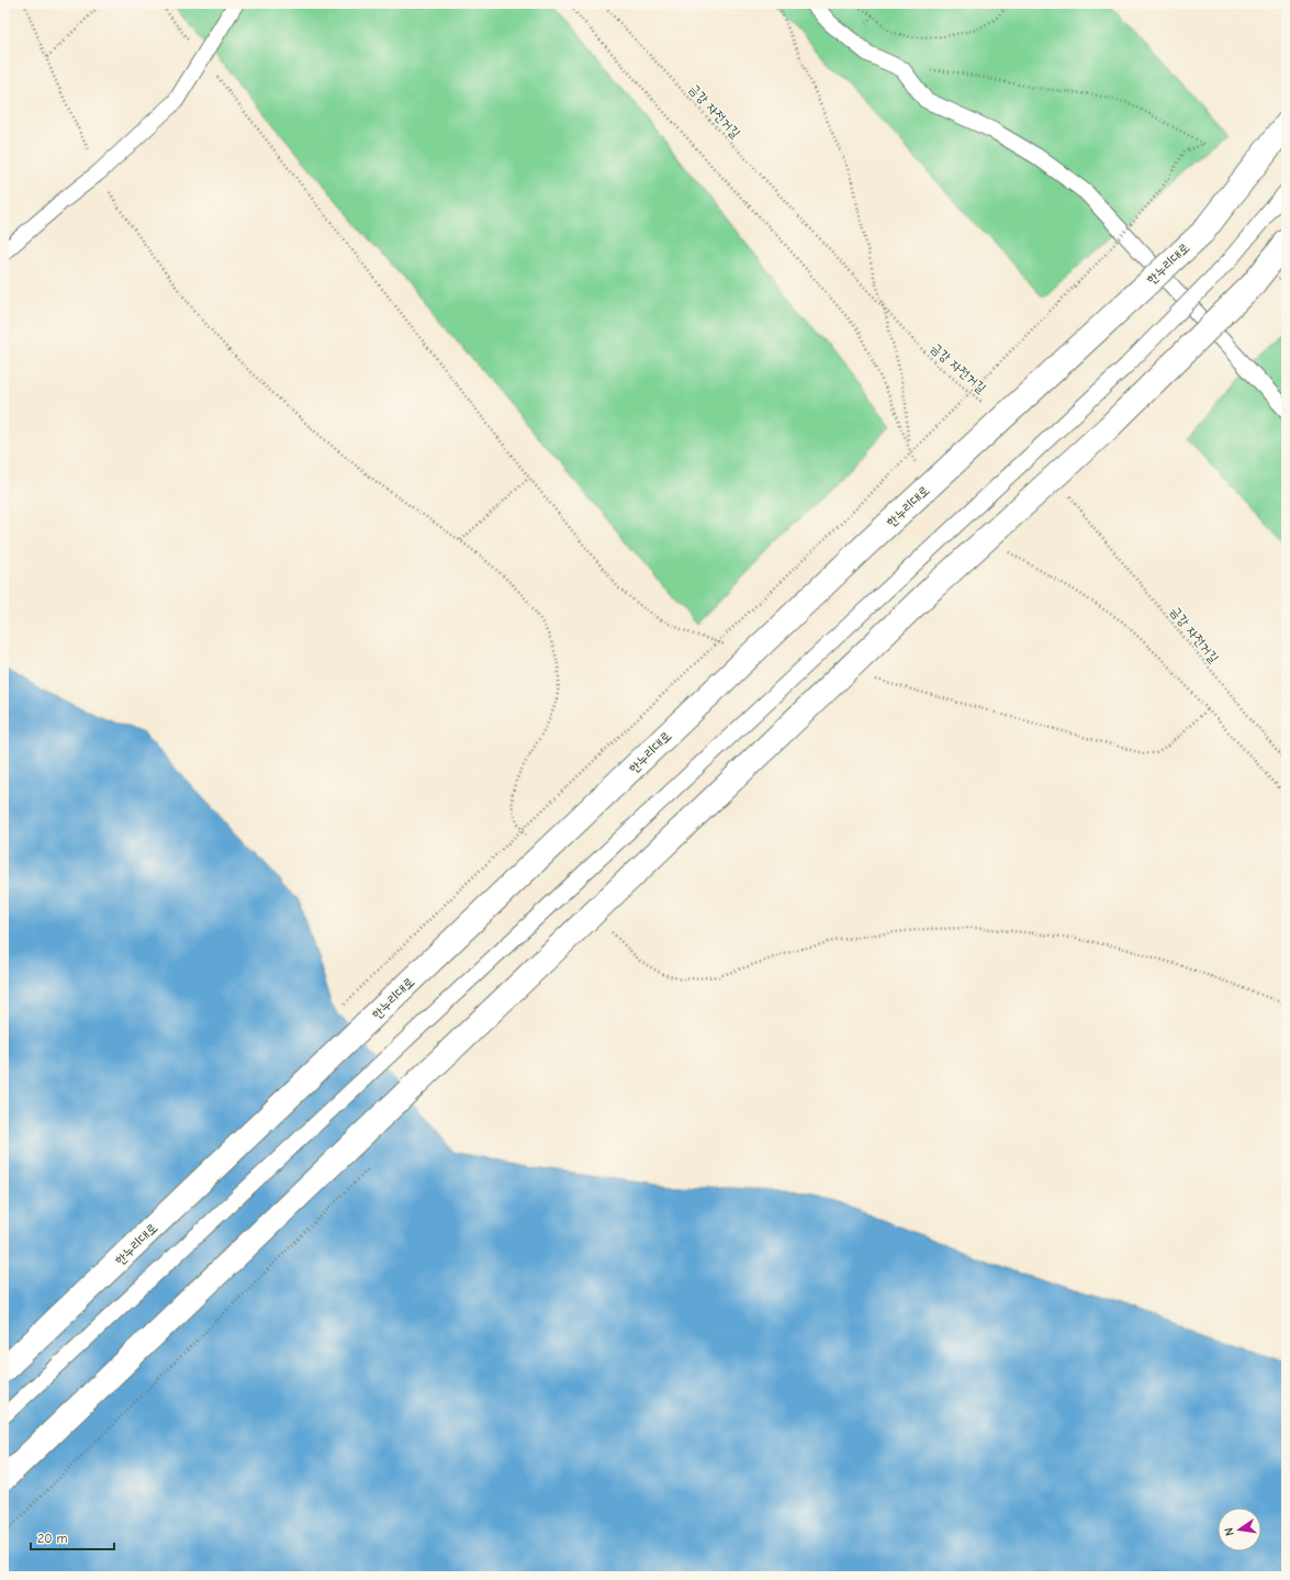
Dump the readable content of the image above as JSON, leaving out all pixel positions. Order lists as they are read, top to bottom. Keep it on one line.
{"streets":{"street":["한누리대로"],"path":["금강 자전거길"]},"scale_bar":"20 m","north":"left"}
